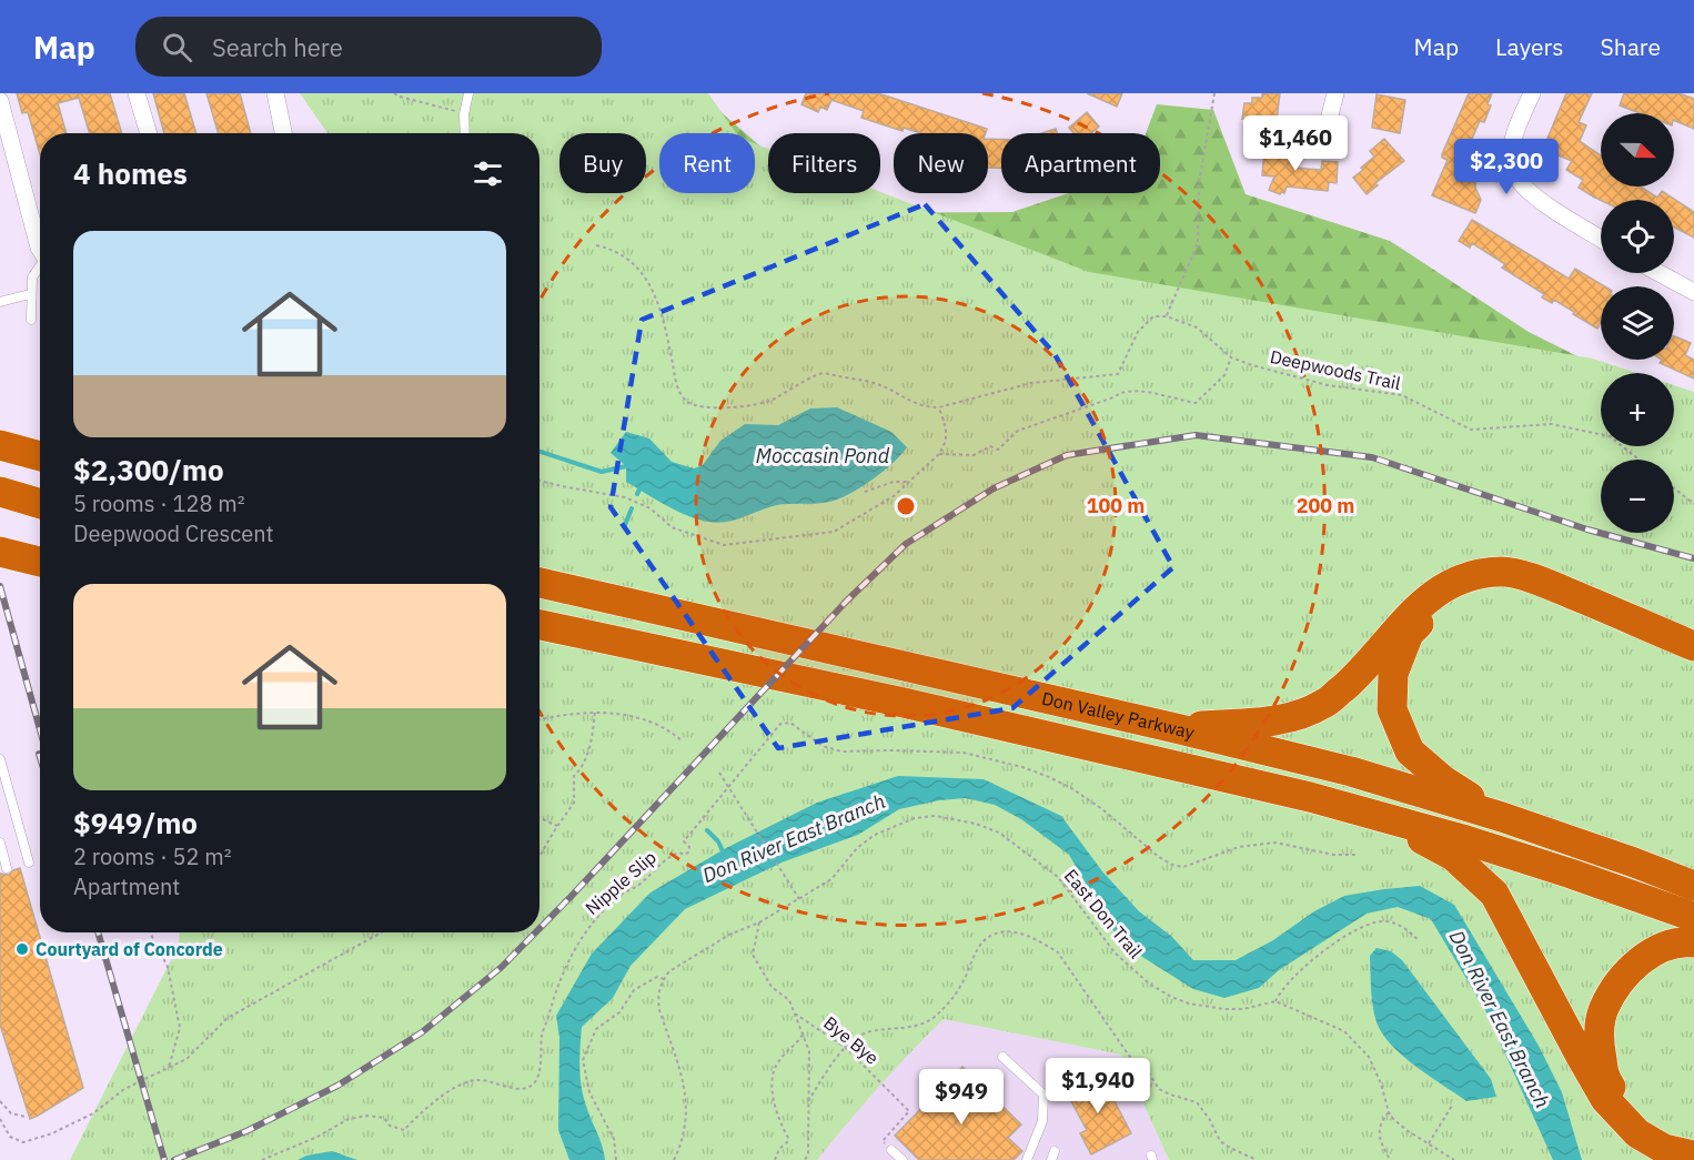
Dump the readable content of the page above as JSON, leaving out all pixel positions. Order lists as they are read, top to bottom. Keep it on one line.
{"streets":{"highway":["Don Valley Parkway"],"path":["Deepwoods Trail","Nipple Slip","East Don Trail","Bye Bye"]},"water":["Moccasin Pond","Don River East Branch"],"places":["Courtyard of Concorde"],"north":"right","page":{"header":"Map","search":"Search here","nav":["Map","Layers","Share"],"map_buttons":["+","−"],"price":["$1,460","$2,300","$1,940","$949"],"chip":["Buy","Rent","Filters","New","Apartment"],"heading":"4 homes","list":[{"name":"$2,300/mo","note":"5 rooms · 128 m² · Deepwood Crescent"},{"name":"$949/mo","note":"2 rooms · 52 m² · Apartment"}]},"rings":["100 m","200 m"]}
